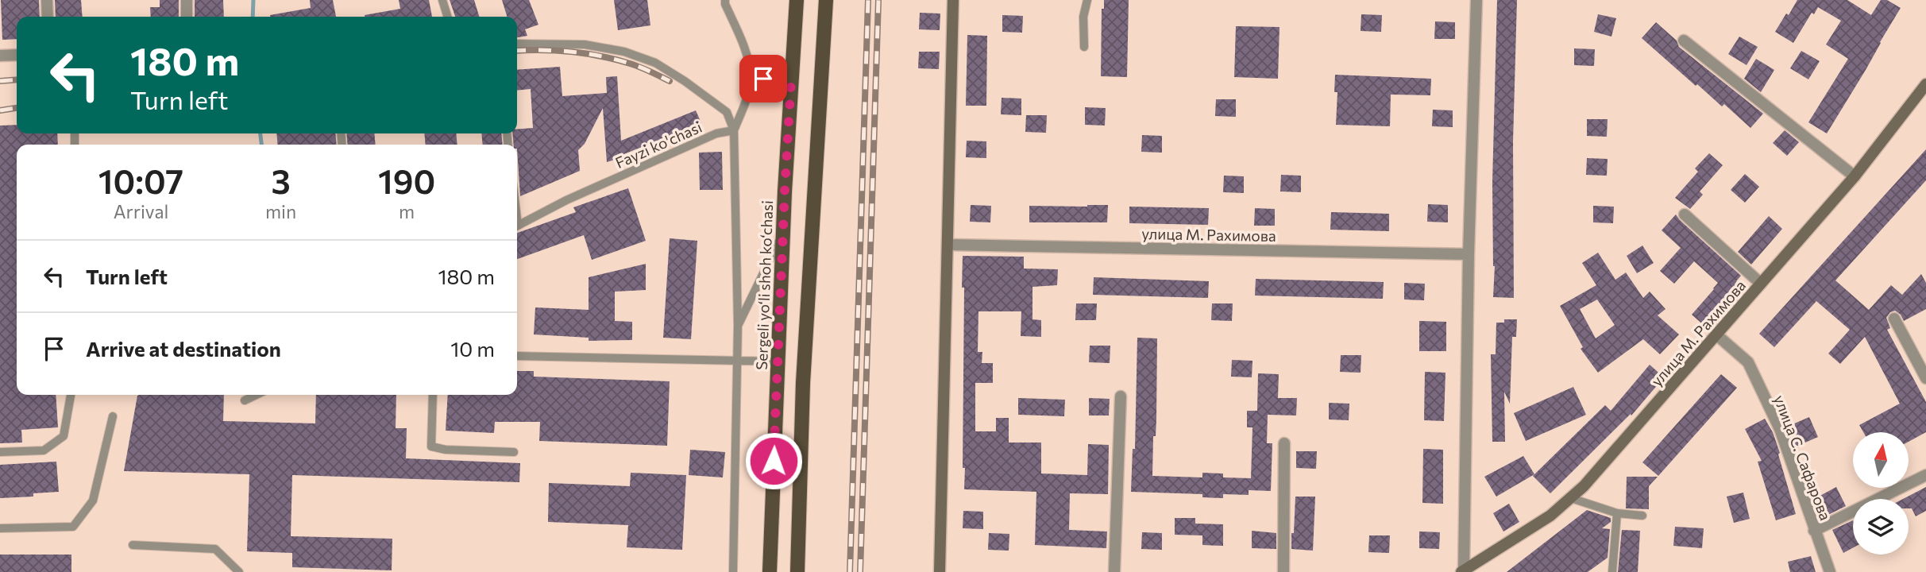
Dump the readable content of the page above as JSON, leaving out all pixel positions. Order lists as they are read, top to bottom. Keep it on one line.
{"streets":{"main road":["Sergeli yo‘li shoh ko‘chasi"],"street":["улица М. Рахимова","улица С. Сафарова"],"lane":["Fayzi ko'chasi"]},"crossings":[["улица М. Рахимова","улица С. Сафарова"]],"north":"top","page":{"turn":["180 m","Turn left"],"eta":["10:07","Arrival","3","min","190","m"],"list":[{"name":"Turn left","value":"180 m"},{"name":"Arrive at destination","value":"10 m"}]}}
